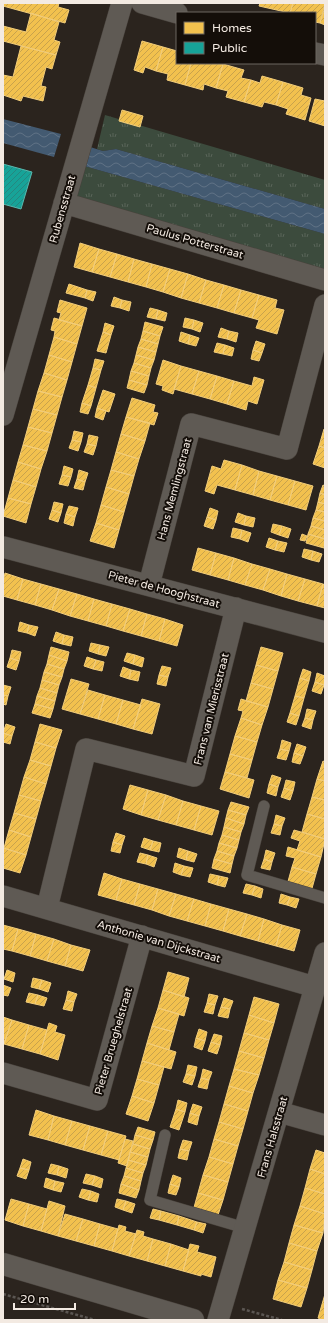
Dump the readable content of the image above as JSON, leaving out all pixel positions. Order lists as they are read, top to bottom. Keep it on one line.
{"streets":{"street":["Rubensstraat","Paulus Potterstraat","Hans Memlingstraat","Pieter de Hooghstraat","Frans van Mierisstraat","Anthonie van Dijckstraat","Pieter Brueghelstraat","Frans Halsstraat"]},"crossings":[["Rubensstraat","Paulus Potterstraat"],["Hans Memlingstraat","Pieter de Hooghstraat"],["Pieter de Hooghstraat","Frans van Mierisstraat"],["Frans van Mierisstraat","Anthonie van Dijckstraat"],["Anthonie van Dijckstraat","Pieter Brueghelstraat"],["Anthonie van Dijckstraat","Frans Halsstraat"]],"legend":["Homes","Public"],"scale_bar":"20 m"}
